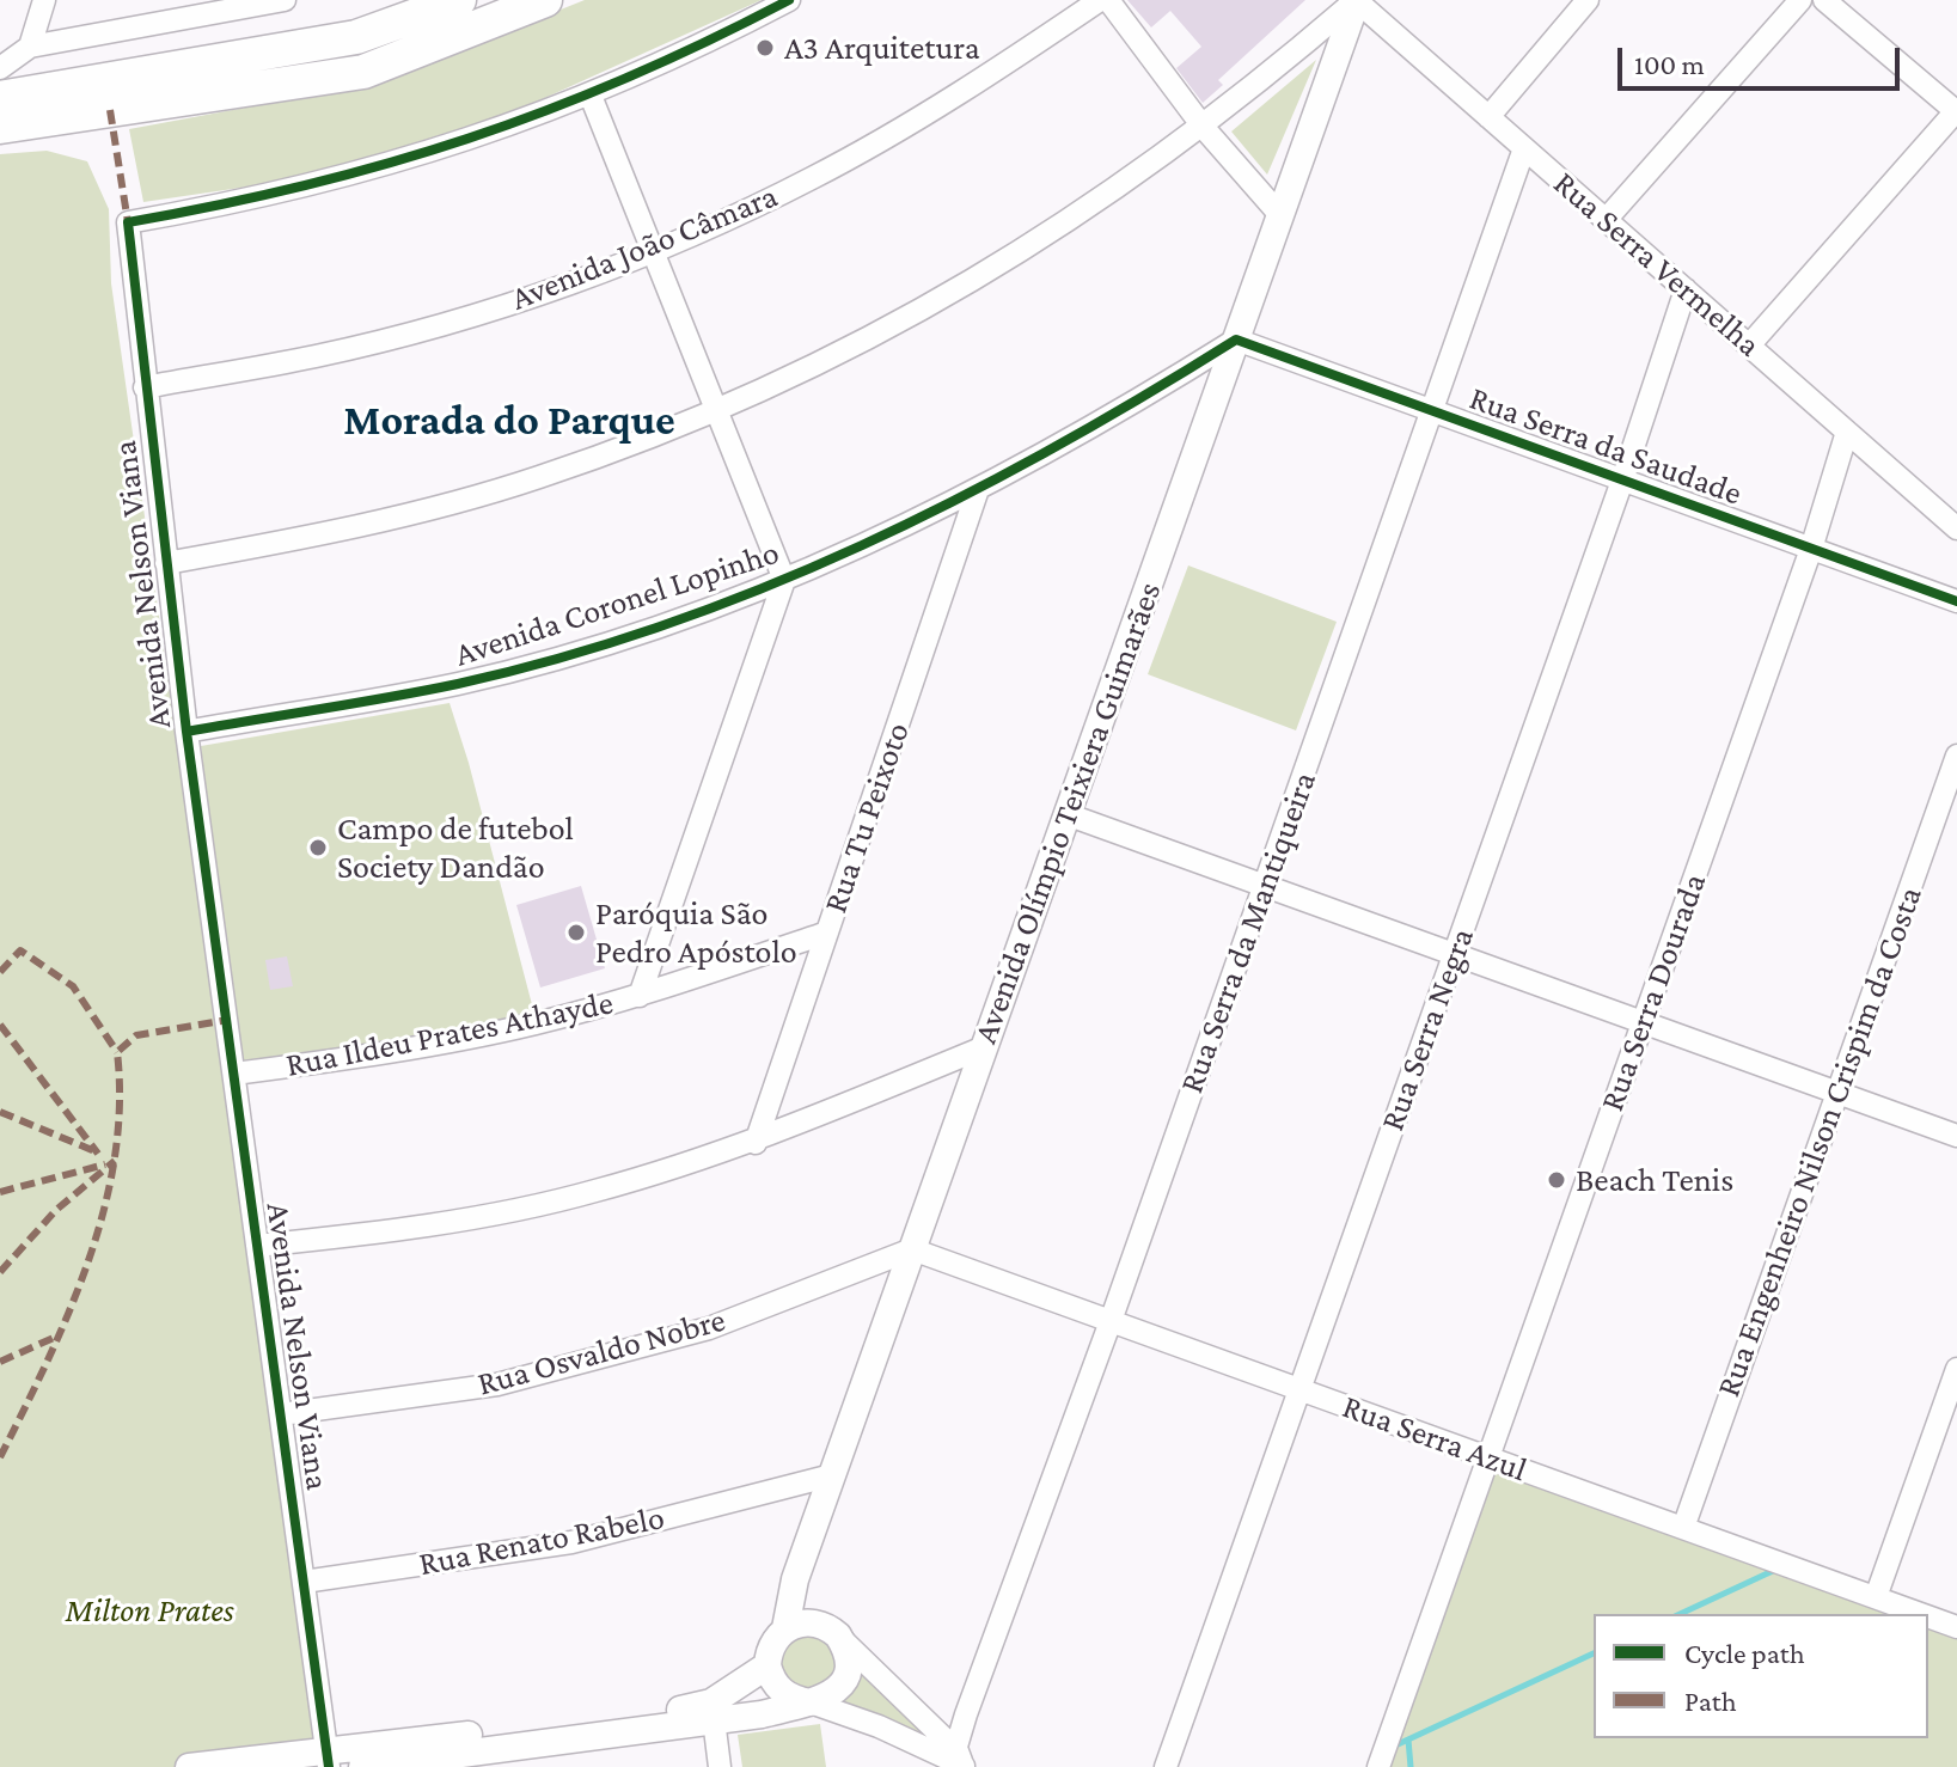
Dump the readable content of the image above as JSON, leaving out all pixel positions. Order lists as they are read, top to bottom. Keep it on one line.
{"streets":{"street":["Avenida João Câmara","Rua Serra Vermelha","Rua Serra da Saudade","Avenida Nelson Viana","Avenida Coronel Lopinho","Avenida Olímpio Teixiera Guimarães","Rua Tu Peixoto","Rua Serra da Mantiqueira","Rua Serra Dourada","Rua Serra Negra","Rua Ildeu Prates Athayde","Rua Engenheiro Nilson Crispim da Costa","Rua Osvaldo Nobre","Rua Serra Azul","Rua Renato Rabelo"]},"crossings":[["Avenida João Câmara","Avenida Nelson Viana"],["Rua Serra Vermelha","Avenida Olímpio Teixiera Guimarães"],["Rua Serra Vermelha","Rua Serra da Mantiqueira"],["Rua Serra Vermelha","Rua Serra Dourada"],["Rua Serra Vermelha","Rua Serra Negra"],["Rua Serra da Saudade","Avenida Coronel Lopinho"],["Rua Serra da Saudade","Avenida Olímpio Teixiera Guimarães"],["Rua Serra da Saudade","Rua Serra da Mantiqueira"],["Rua Serra da Saudade","Rua Serra Dourada"],["Rua Serra da Saudade","Rua Serra Negra"],["Avenida Nelson Viana","Avenida Coronel Lopinho"],["Avenida Nelson Viana","Rua Ildeu Prates Athayde"],["Avenida Nelson Viana","Rua Osvaldo Nobre"],["Avenida Nelson Viana","Rua Renato Rabelo"],["Avenida Coronel Lopinho","Avenida Olímpio Teixiera Guimarães"],["Avenida Coronel Lopinho","Rua Tu Peixoto"],["Avenida Olímpio Teixiera Guimarães","Rua Osvaldo Nobre"],["Avenida Olímpio Teixiera Guimarães","Rua Serra Azul"],["Avenida Olímpio Teixiera Guimarães","Rua Renato Rabelo"],["Rua Tu Peixoto","Rua Ildeu Prates Athayde"],["Rua Serra da Mantiqueira","Rua Serra Azul"],["Rua Serra Dourada","Rua Serra Azul"],["Rua Serra Negra","Rua Serra Azul"],["Rua Engenheiro Nilson Crispim da Costa","Rua Serra Azul"],["Rua Osvaldo Nobre","Rua Serra Azul"]],"districts":["Morada do Parque"],"parks":["Milton Prates"],"places":["A3 Arquitetura","Campo de futebol Society Dandão","Paróquia São Pedro Apóstolo","Beach Tenis"],"legend":["Cycle path","Path"],"scale_bar":"100 m"}
